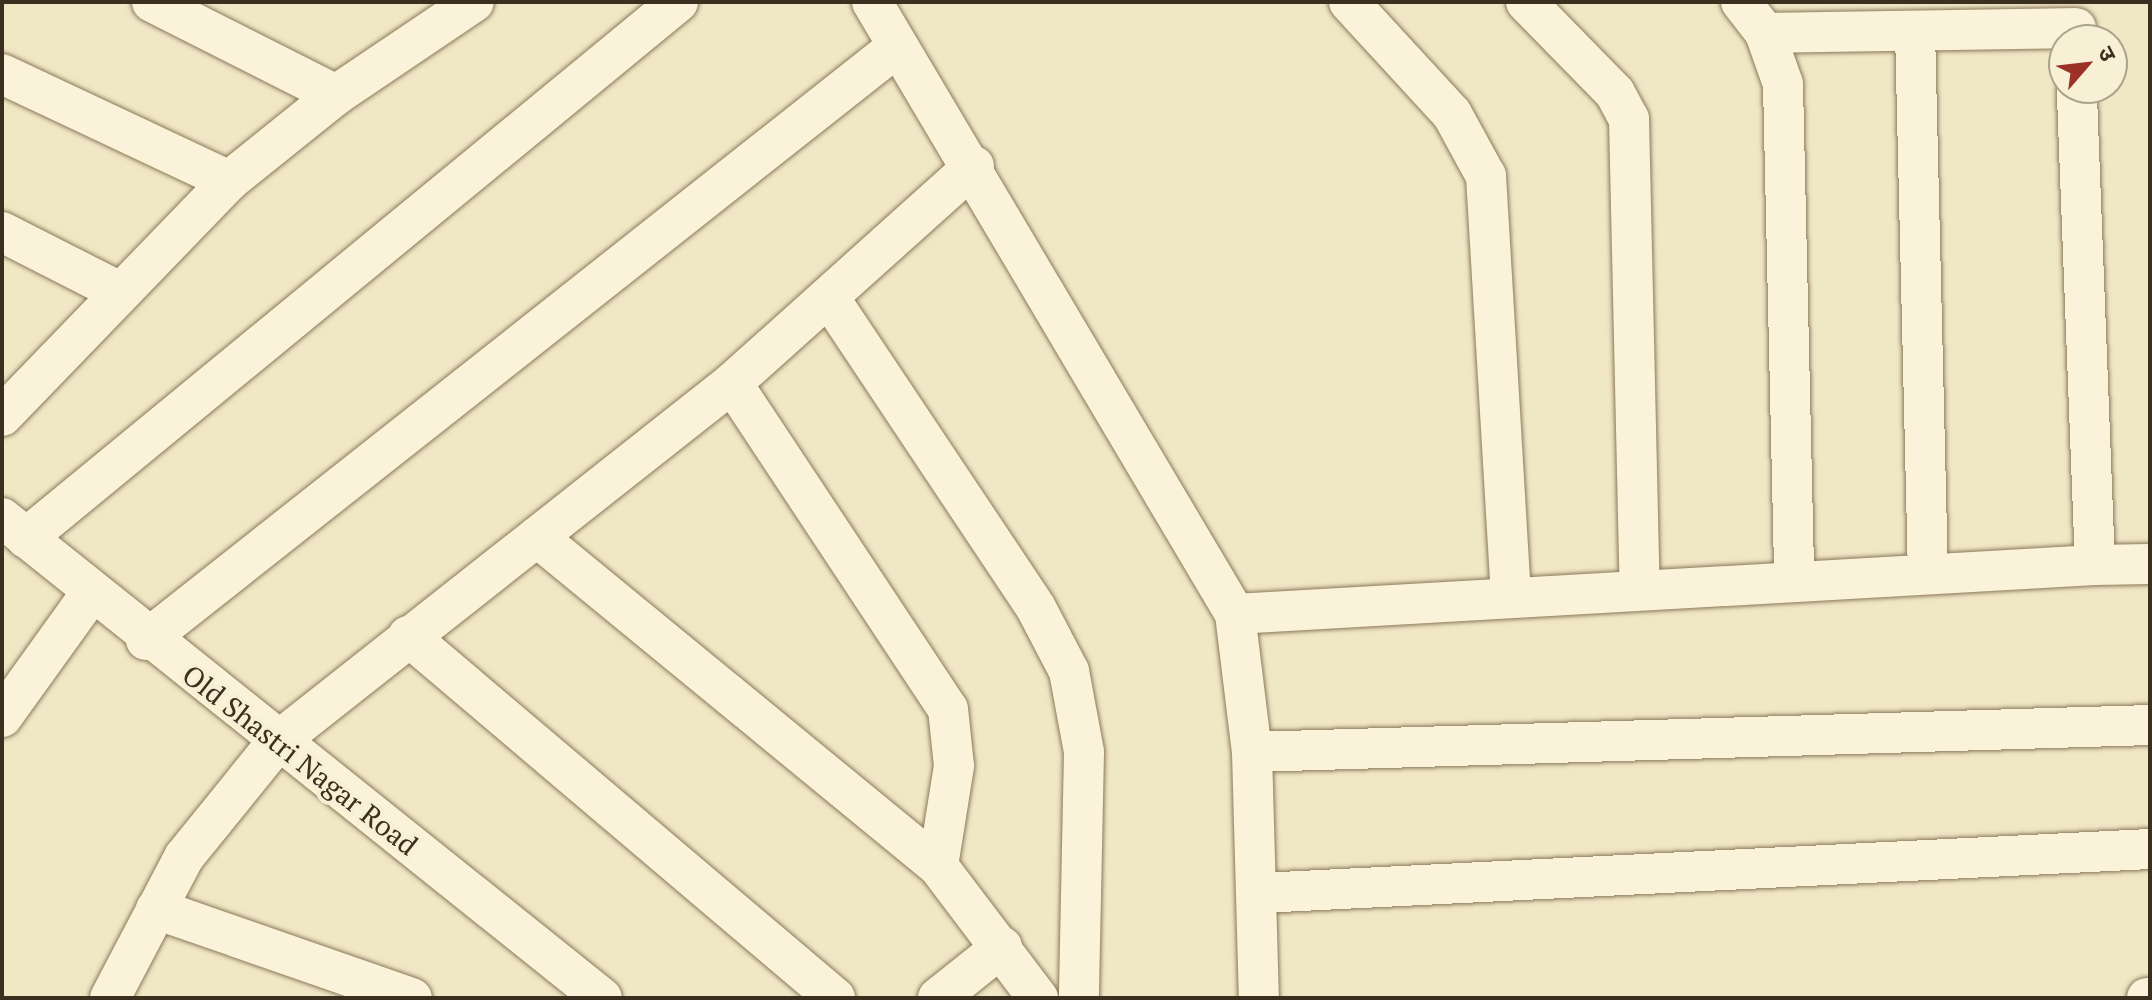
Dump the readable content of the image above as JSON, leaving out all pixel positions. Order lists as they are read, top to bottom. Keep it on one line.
{"streets":{"street":["Old Shastri Nagar Road"]},"north":"top right"}
